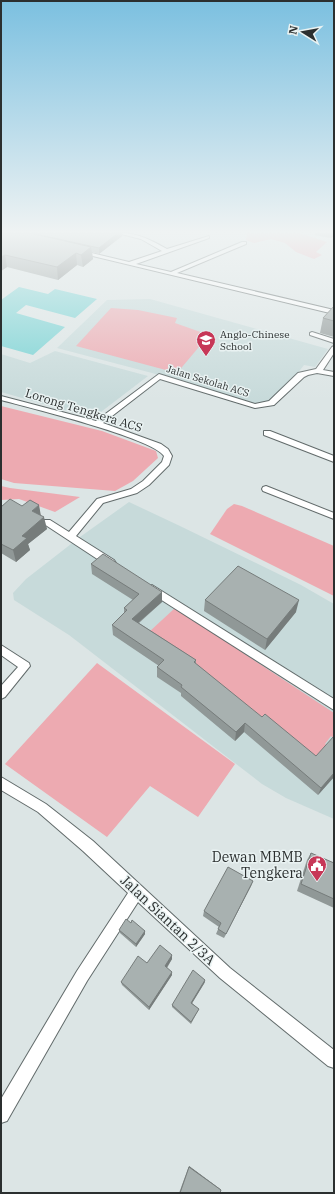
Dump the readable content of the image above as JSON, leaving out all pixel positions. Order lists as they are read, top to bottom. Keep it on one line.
{"streets":{"street":["Jalan Sekolah ACS","Lorong Tengkera ACS","Jalan Siantan 2/3A"]},"crossings":[["Jalan Sekolah ACS","Lorong Tengkera ACS"]],"places":{"school or university":["Anglo-Chinese School"],"public building":["Dewan MBMB Tengkera"]},"north":"left"}
